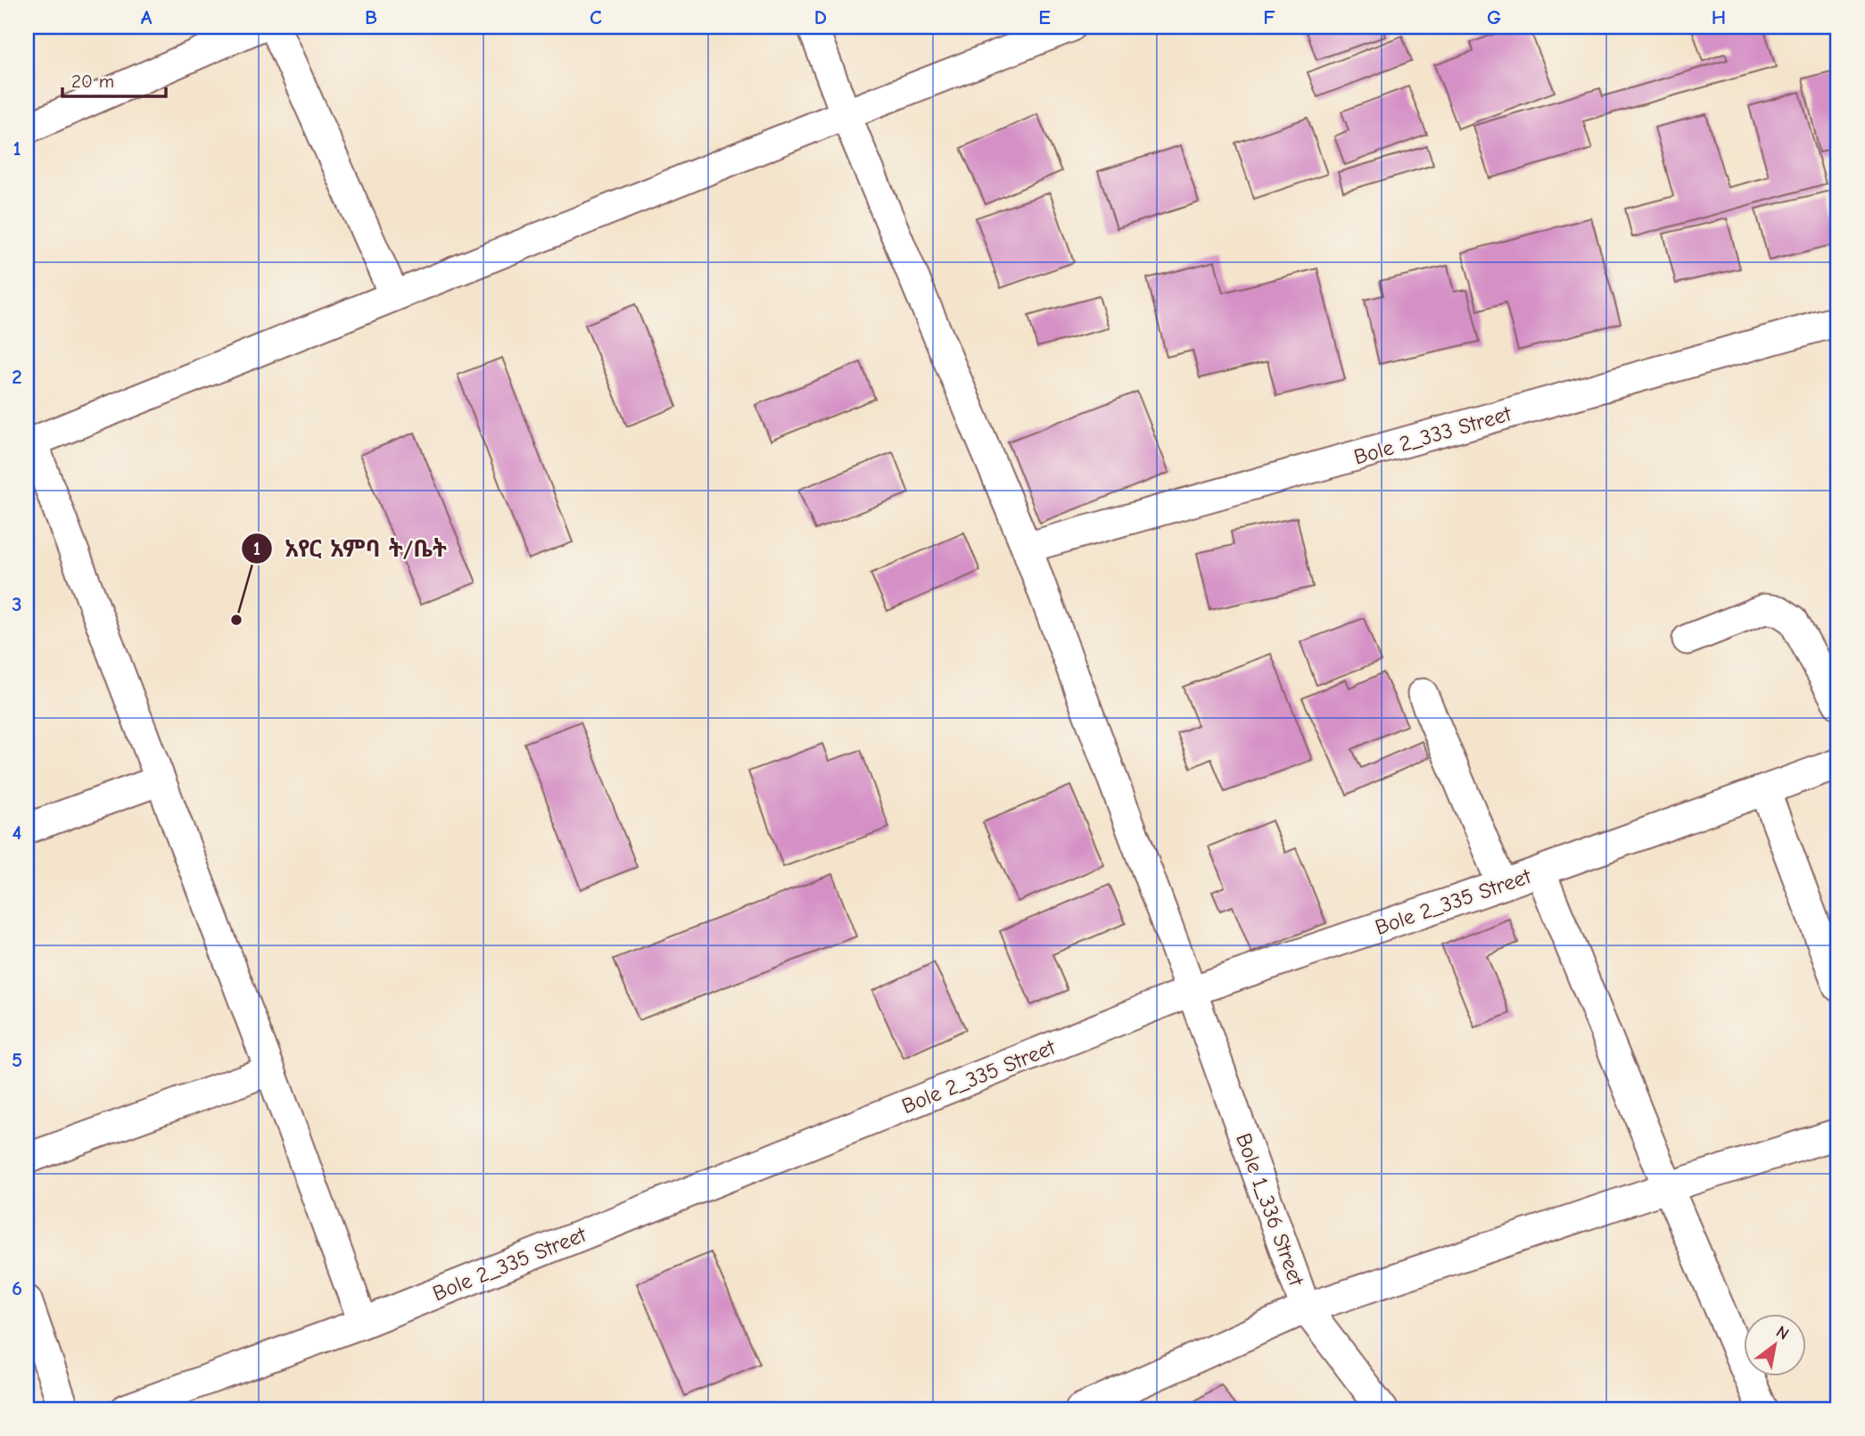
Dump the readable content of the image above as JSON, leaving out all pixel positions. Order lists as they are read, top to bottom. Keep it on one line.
{"streets":{"street":["Bole 2_333 Street","Bole 2_335 Street","Bole 1_336 Street"]},"crossings":[["Bole 2_333 Street","Bole 1_336 Street"],["Bole 2_335 Street","Bole 1_336 Street"]],"places":["አየር አምባ ት/ቤት"],"scale_bar":"20 m","north":"top right","grid":{"columns":["A","B","C","D","E","F","G","H"],"rows":["1","2","3","4","5","6"]}}
